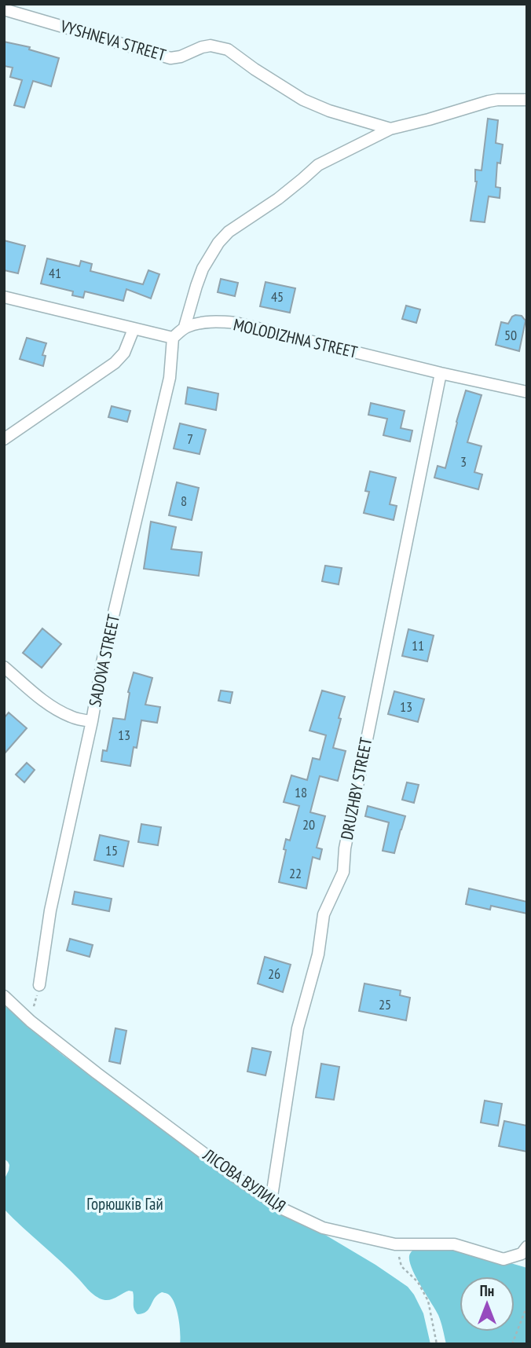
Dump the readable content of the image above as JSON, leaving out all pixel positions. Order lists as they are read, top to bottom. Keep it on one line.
{"streets":{"street":["VYSHNEVA STREET","MOLODIZHNA STREET","SADOVA STREET","DRUZHBY STREET","ЛІСОВА ВУЛИЦЯ"]},"crossings":[["MOLODIZHNA STREET","DRUZHBY STREET"],["DRUZHBY STREET","ЛІСОВА ВУЛИЦЯ"]],"parks":["Горюшків Гай"],"house_numbers":["41","45","50","7","3","8","11","13","13","18","20","15","22","26","25"],"north":"top"}
